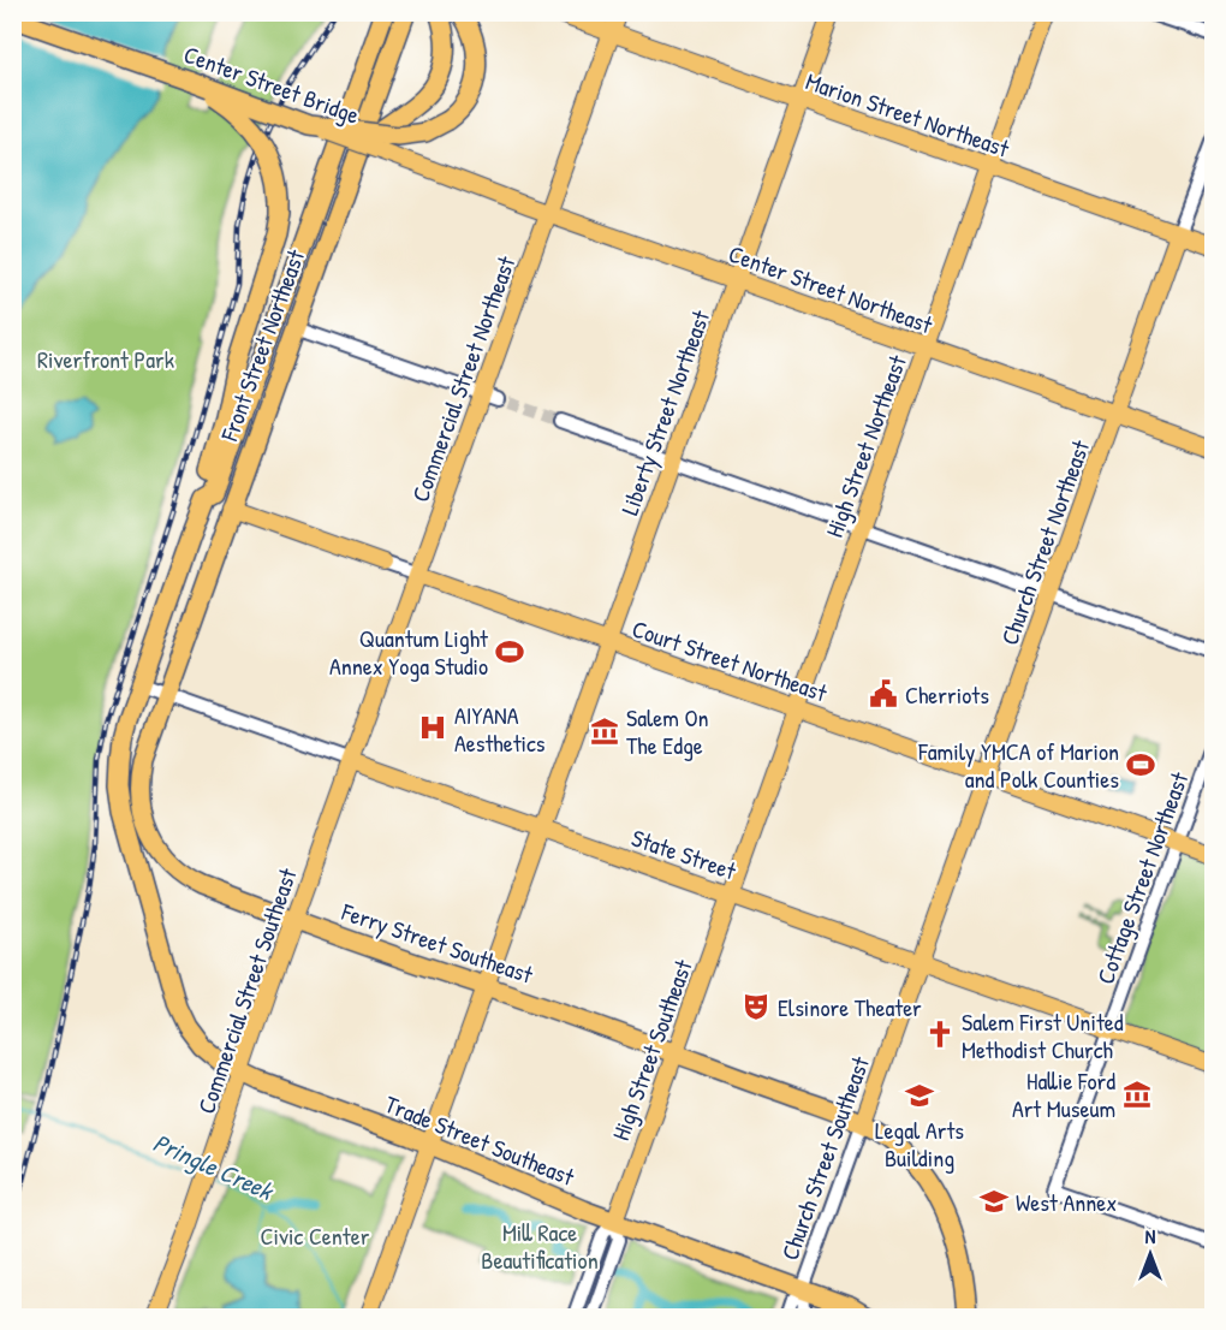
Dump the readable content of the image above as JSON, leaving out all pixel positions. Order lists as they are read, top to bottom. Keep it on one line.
{"streets":{"highway":["Center Street Bridge","Front Street Northeast","Ferry Street Southeast","Trade Street Southeast"],"main road":["Marion Street Northeast","Center Street Northeast","Commercial Street Northeast","Liberty Street Northeast","High Street Northeast","Church Street Northeast","Court Street Northeast","State Street","Commercial Street Southeast","High Street Southeast","Church Street Southeast"],"street":["Cottage Street Northeast"]},"crossings":[["Center Street Bridge","Center Street Northeast"],["Marion Street Northeast","Commercial Street Northeast"],["Marion Street Northeast","Liberty Street Northeast"],["Marion Street Northeast","High Street Northeast"],["Marion Street Northeast","Church Street Northeast"],["Center Street Northeast","Commercial Street Northeast"],["Center Street Northeast","Liberty Street Northeast"],["Center Street Northeast","High Street Northeast"],["Center Street Northeast","Church Street Northeast"],["Front Street Northeast","Court Street Northeast"],["Front Street Northeast","State Street"],["Front Street Northeast","Ferry Street Southeast"],["Front Street Northeast","Trade Street Southeast"],["Commercial Street Northeast","Court Street Northeast"],["Commercial Street Northeast","State Street"],["Commercial Street Northeast","Commercial Street Southeast"],["Liberty Street Northeast","Court Street Northeast"],["Liberty Street Northeast","State Street"],["Liberty Street Northeast","Ferry Street Southeast"],["Liberty Street Northeast","Trade Street Southeast"],["High Street Northeast","Court Street Northeast"],["High Street Northeast","State Street"],["High Street Northeast","High Street Southeast"],["Church Street Northeast","Court Street Northeast"],["Church Street Northeast","State Street"],["Church Street Northeast","Church Street Southeast"],["Court Street Northeast","Cottage Street Northeast"],["State Street","Cottage Street Northeast"],["State Street","Ferry Street Southeast"],["State Street","Commercial Street Southeast"],["State Street","High Street Southeast"],["State Street","Church Street Southeast"],["Ferry Street Southeast","Commercial Street Southeast"],["Ferry Street Southeast","High Street Southeast"],["Ferry Street Southeast","Church Street Southeast"],["Commercial Street Southeast","Trade Street Southeast"],["High Street Southeast","Trade Street Southeast"],["Trade Street Southeast","Church Street Southeast"]],"water":["Pringle Creek"],"parks":["Riverfront Park","Mill Race Beautification","Civic Center"],"places":{"sports":["Quantum Light Annex Yoga Studio","Family YMCA of Marion and Polk Counties"],"public building":["Cherriots"],"hospital":["AIYANA Aesthetics"],"museum":["Salem On The Edge","Hallie Ford Art Museum"],"theatre":["Elsinore Theater"],"church":["Salem First United Methodist Church"],"school or university":["Legal Arts Building","West Annex"]},"north":"top"}
